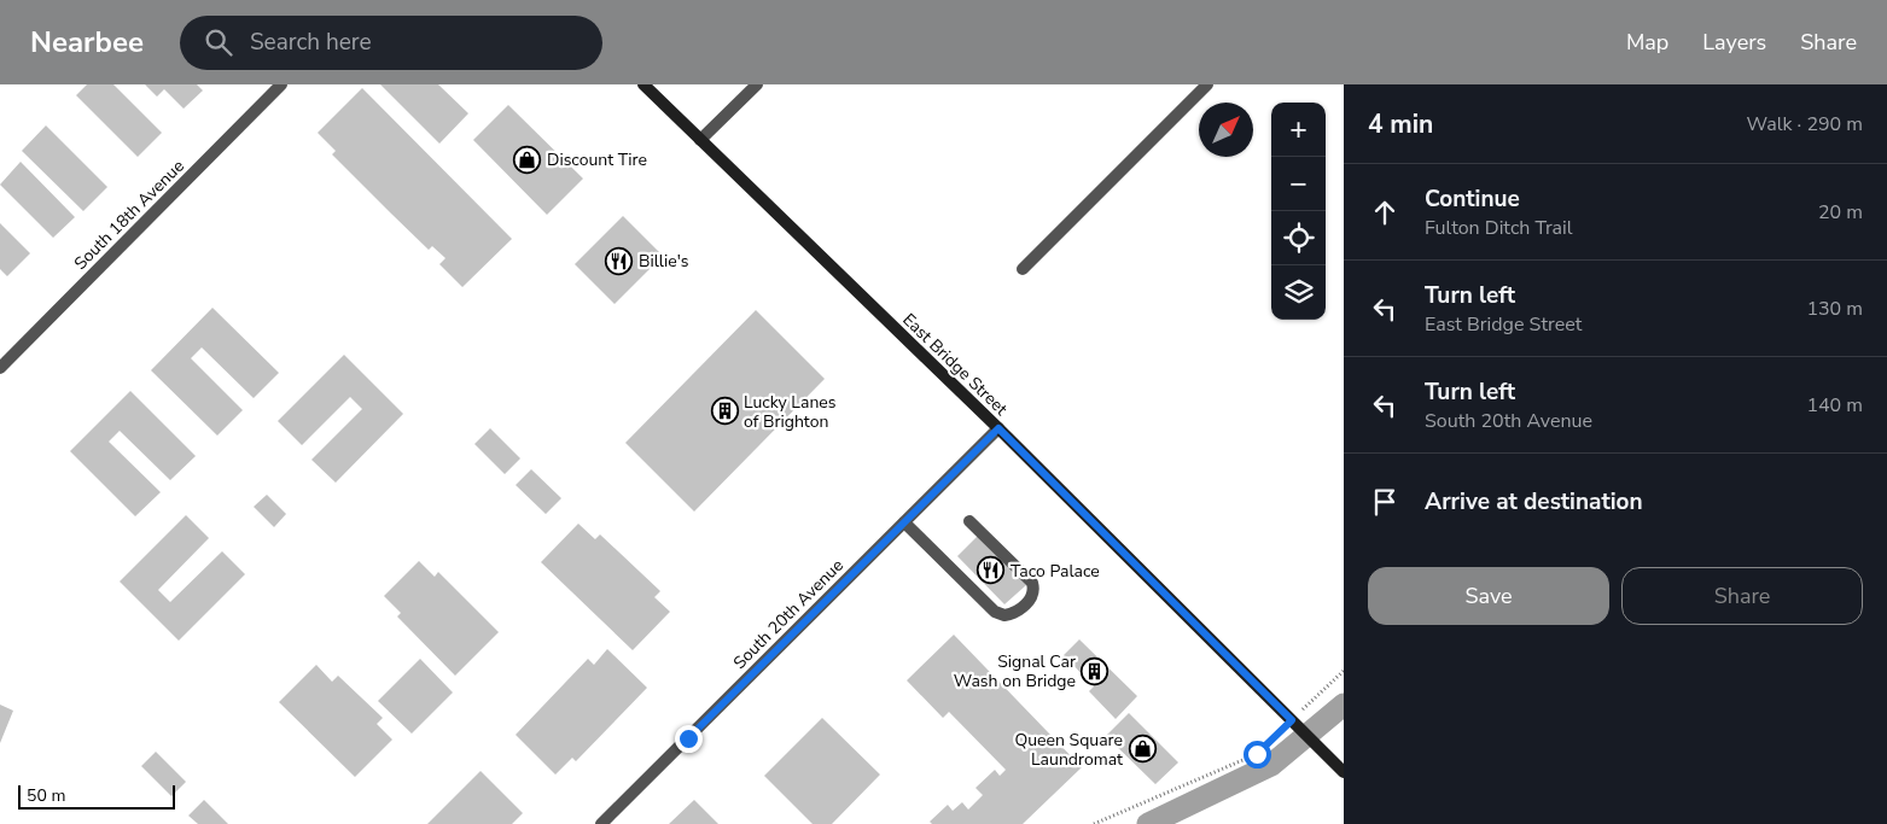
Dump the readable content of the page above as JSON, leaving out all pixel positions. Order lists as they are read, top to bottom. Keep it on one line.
{"streets":{"main road":["East Bridge Street"],"street":["South 18th Avenue","South 20th Avenue"]},"crossings":[["East Bridge Street","South 20th Avenue"]],"places":{"shop":["Discount Tire","Queen Square Laundromat"],"restaurant":["Billie's","Taco Palace"],"building":["Lucky Lanes of Brighton","Signal Car Wash on Bridge"]},"scale_bar":"50 m","north":"top right","page":{"header":"Nearbee","search":"Search here","nav":["Map","Layers","Share"],"heading":["4 min","Walk · 290 m"],"map_buttons":["+","−"],"list":[["Continue","Fulton Ditch Trail","20 m"],["Turn left","East Bridge Street","130 m"],["Turn left","South 20th Avenue","140 m"],"Arrive at destination"],"buttons":["Save","Share"],"scale":"50 m"}}
